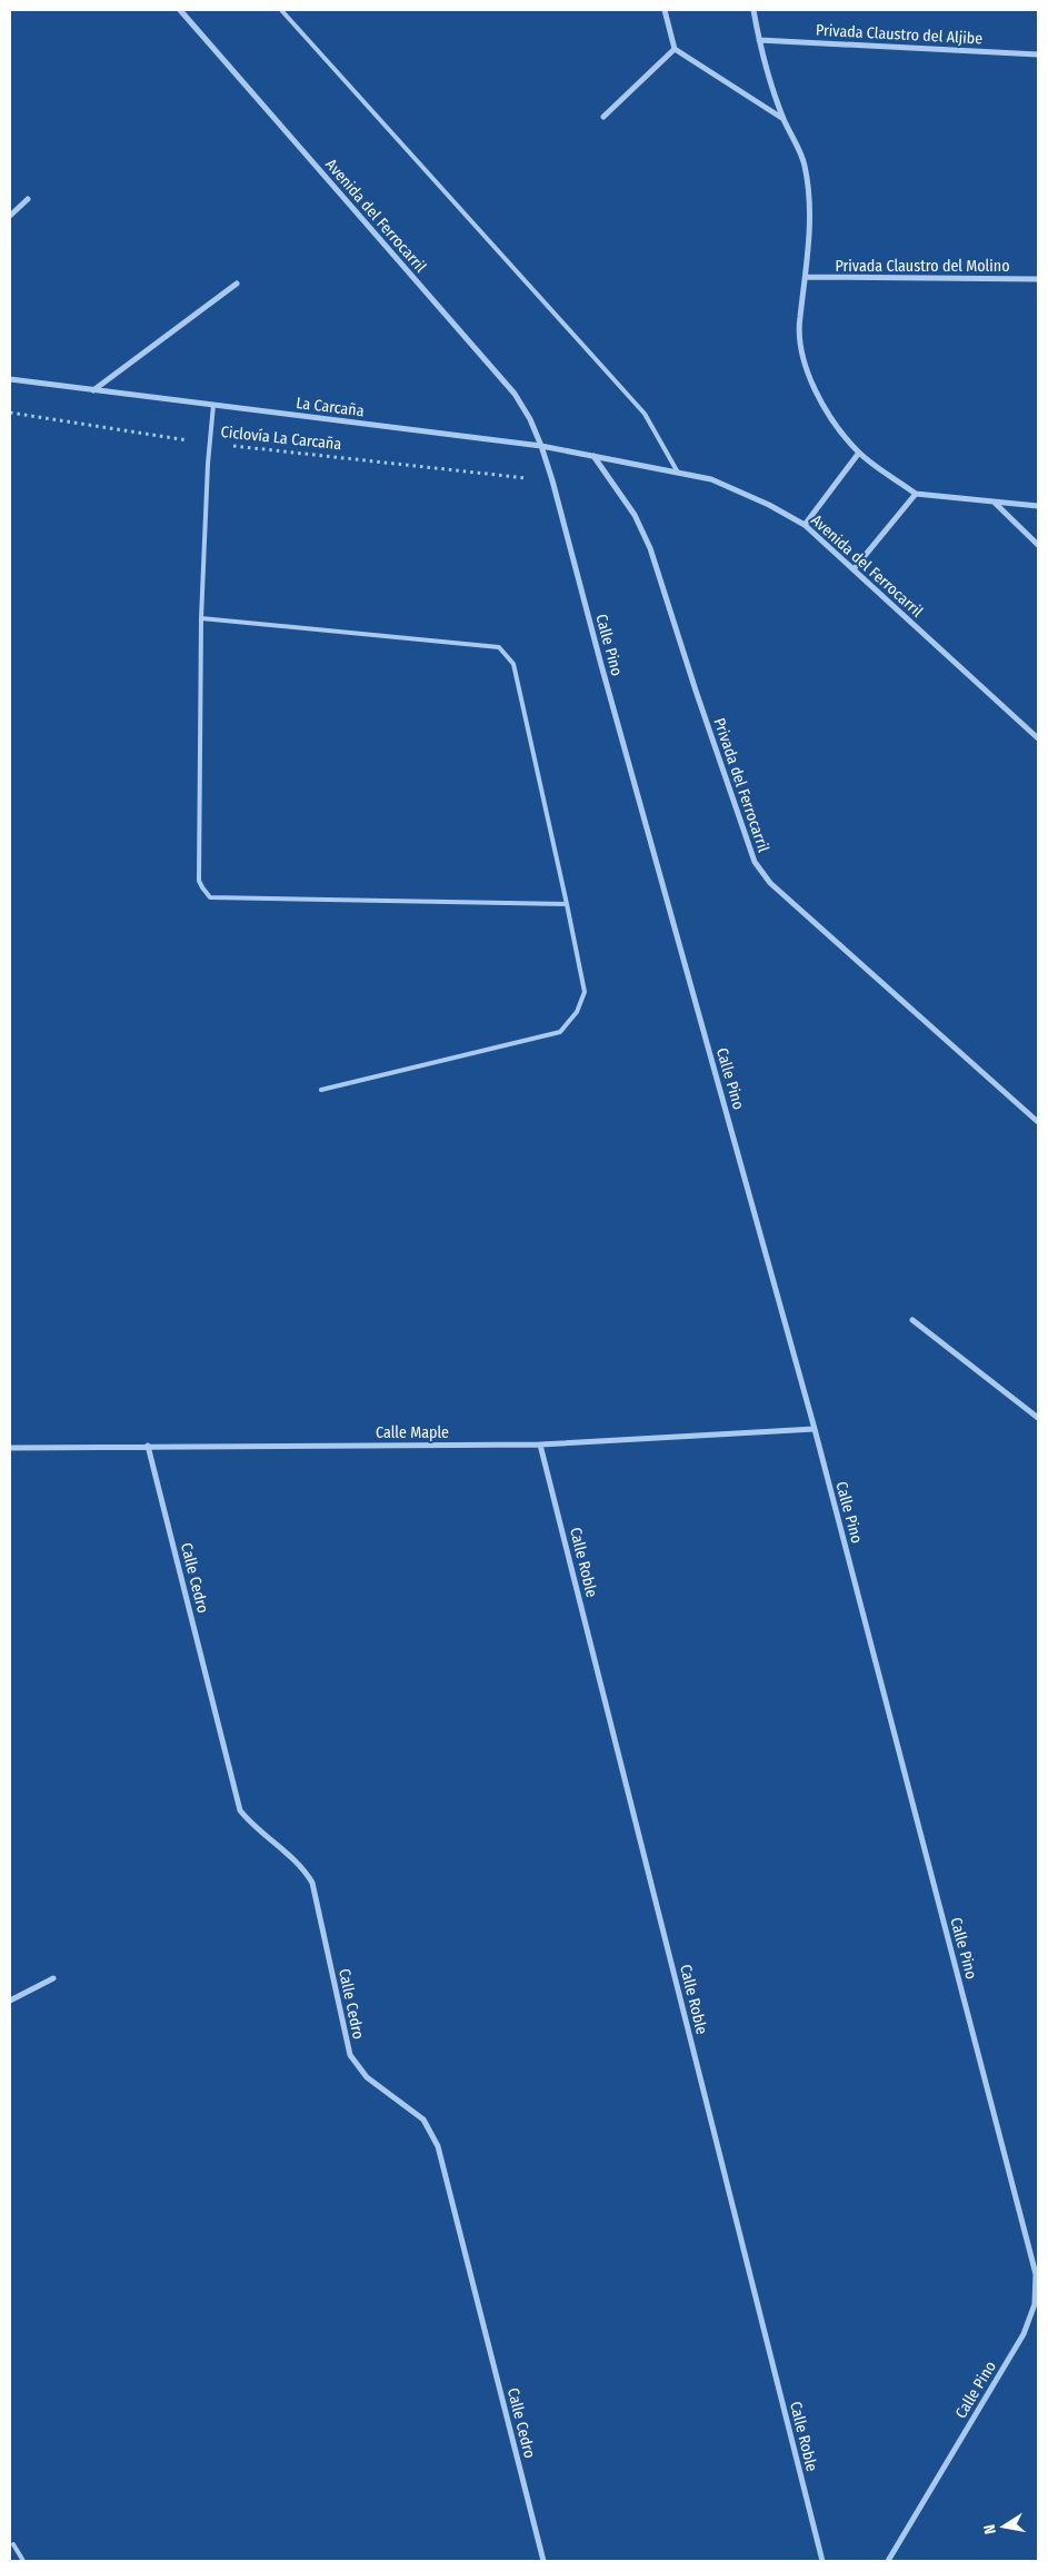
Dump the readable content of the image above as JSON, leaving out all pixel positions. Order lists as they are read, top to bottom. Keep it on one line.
{"streets":{"street":["Privada Claustro del Aljibe","Avenida del Ferrocarril","Privada Claustro del Molino","La Carcaña","Calle Pino","Privada del Ferrocarril","Calle Maple","Calle Roble","Calle Cedro"],"path":["Ciclovía La Carcaña"]},"crossings":[["Avenida del Ferrocarril","La Carcaña"],["Avenida del Ferrocarril","Calle Pino"],["La Carcaña","Calle Pino"],["La Carcaña","Privada del Ferrocarril"],["Ciclovía La Carcaña","Calle Pino"],["Calle Pino","Calle Maple"],["Calle Maple","Calle Roble"],["Calle Maple","Calle Cedro"]],"north":"left"}
